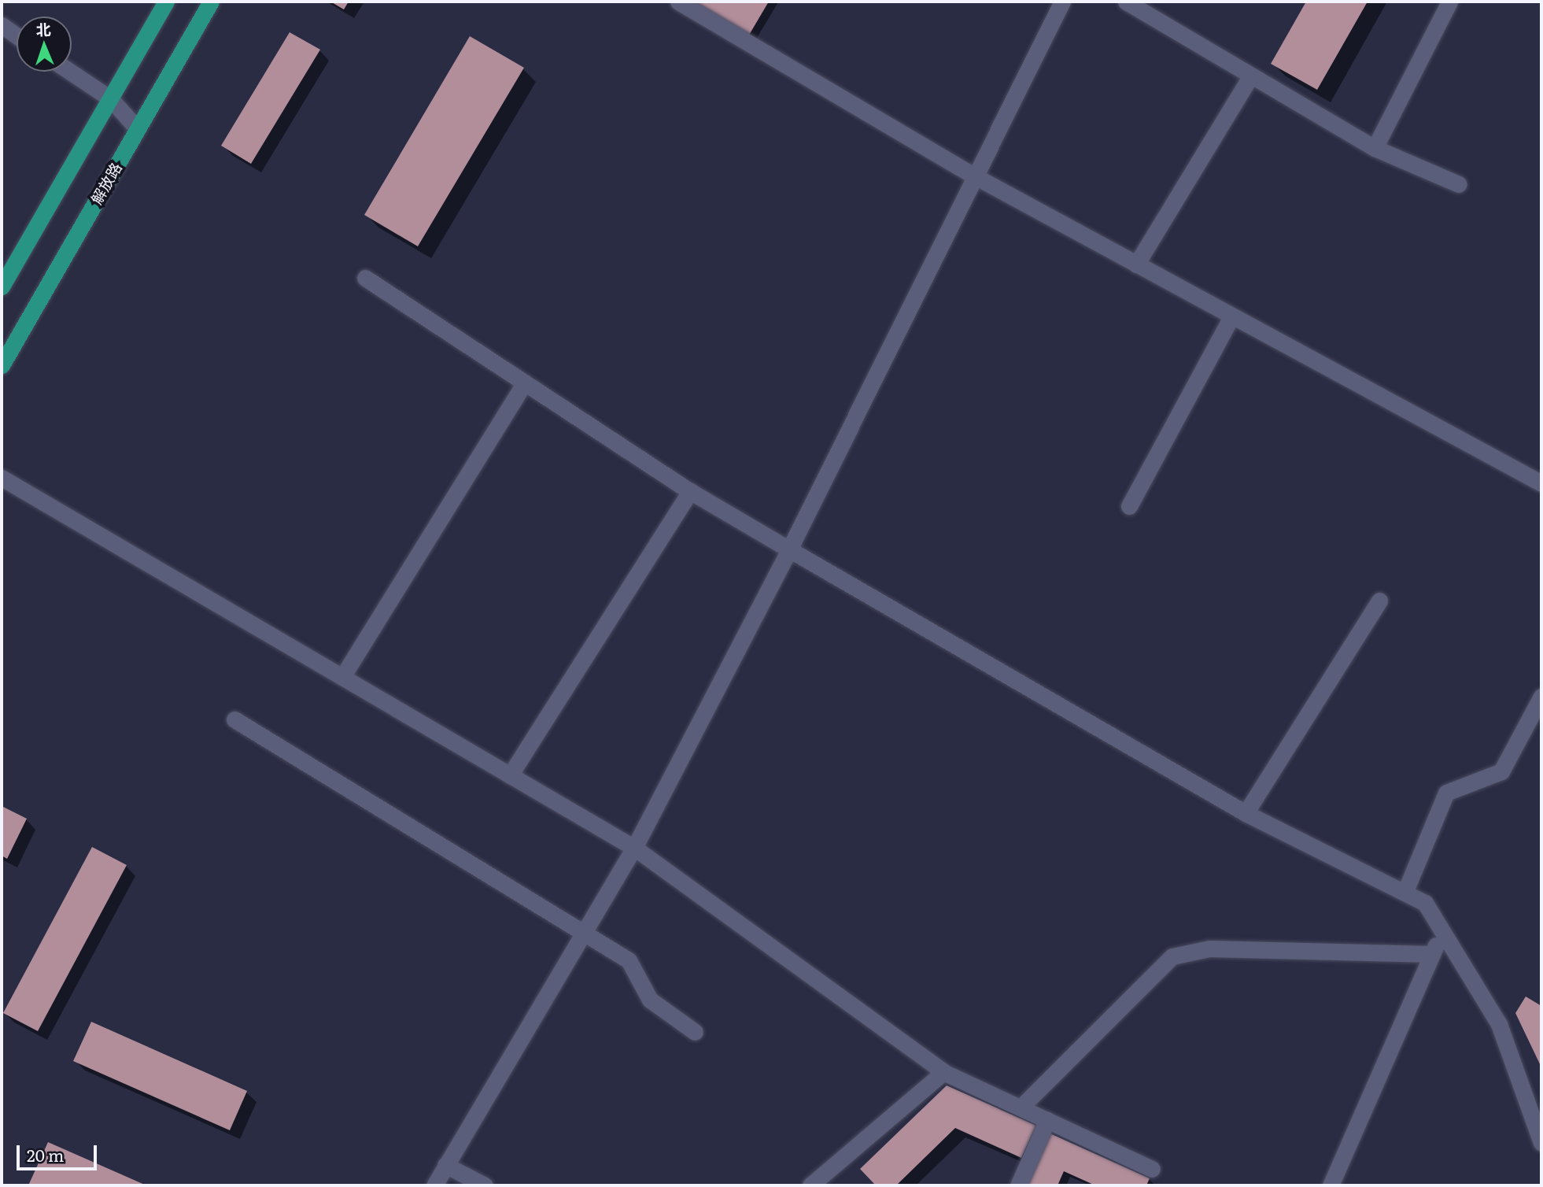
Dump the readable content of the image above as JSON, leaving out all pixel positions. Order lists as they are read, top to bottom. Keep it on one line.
{"streets":{"main road":["解放路"]},"scale_bar":"20 m","north":"top"}
